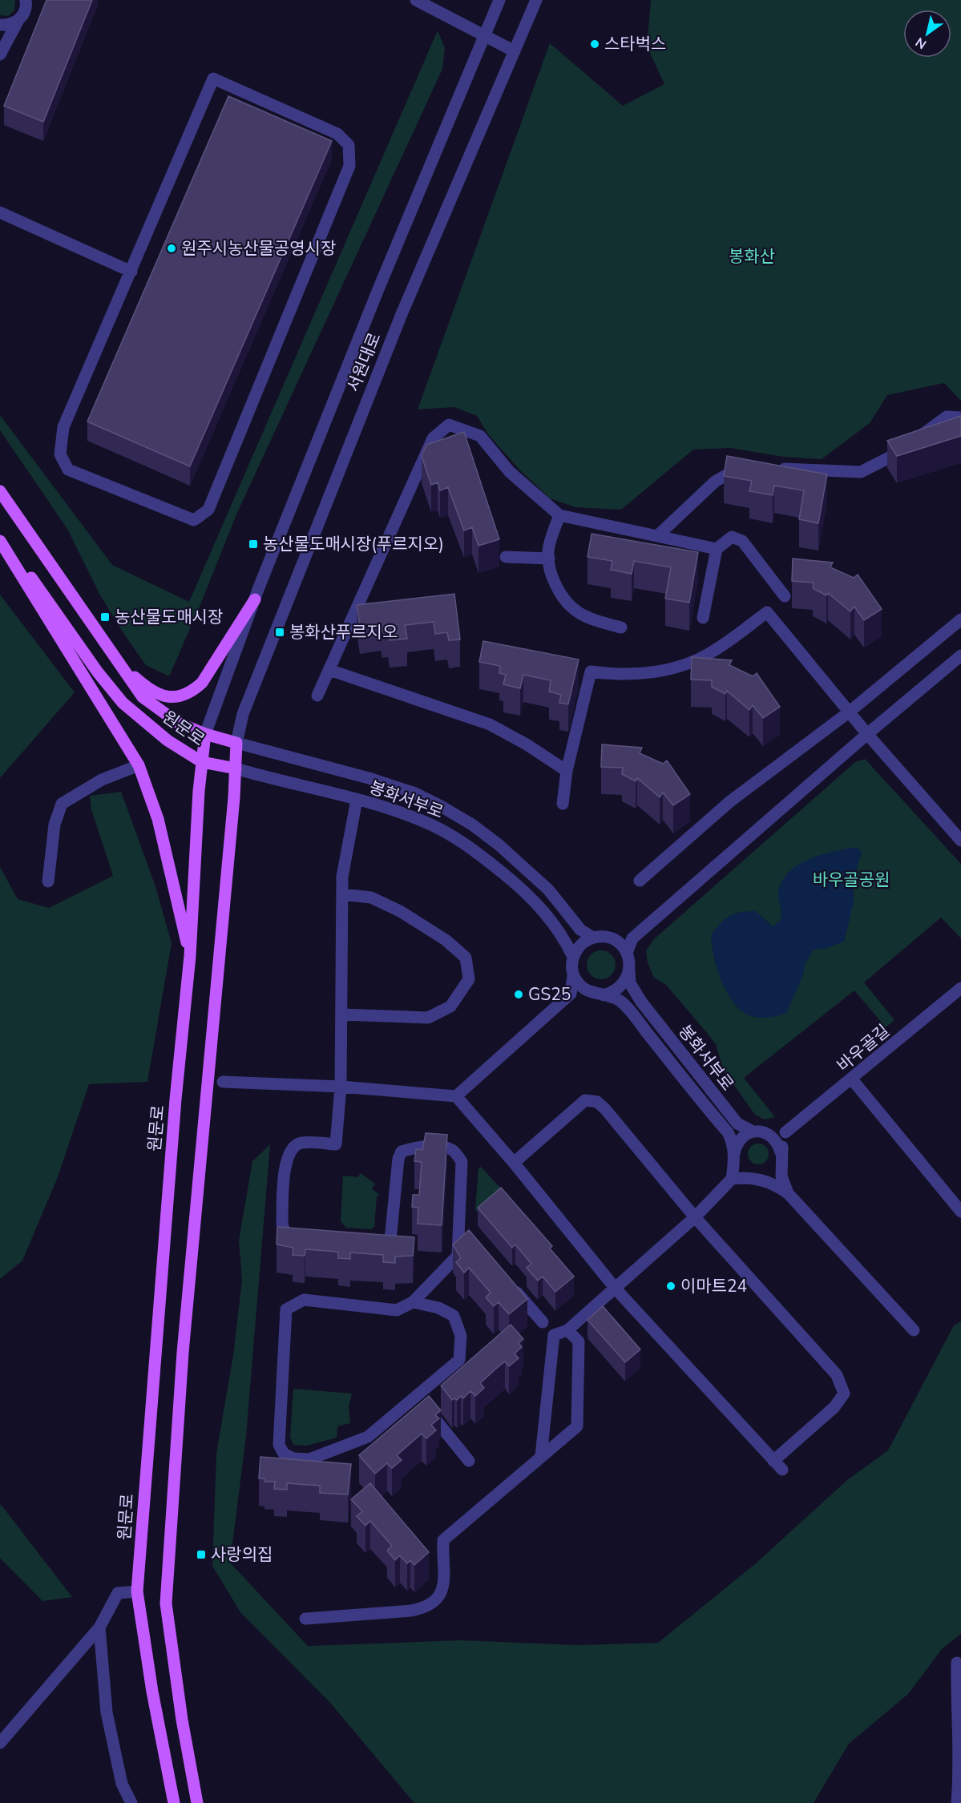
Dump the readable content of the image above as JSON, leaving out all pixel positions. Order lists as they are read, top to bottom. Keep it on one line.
{"streets":{"main road":["원문로"],"street":["서원대로","봉화서부로","바우골길"]},"crossings":[["서원대로","원문로"],["서원대로","봉화서부로"],["원문로","봉화서부로"]],"parks":["봉화산","바우골공원"],"places":{"other":["스타벅스","원주시농산물공영시장","GS25","이마트24"],"transit":["농산물도매시장(푸르지오)","농산물도매시장","봉화산푸르지오","사랑의집"]},"north":"bottom left"}
